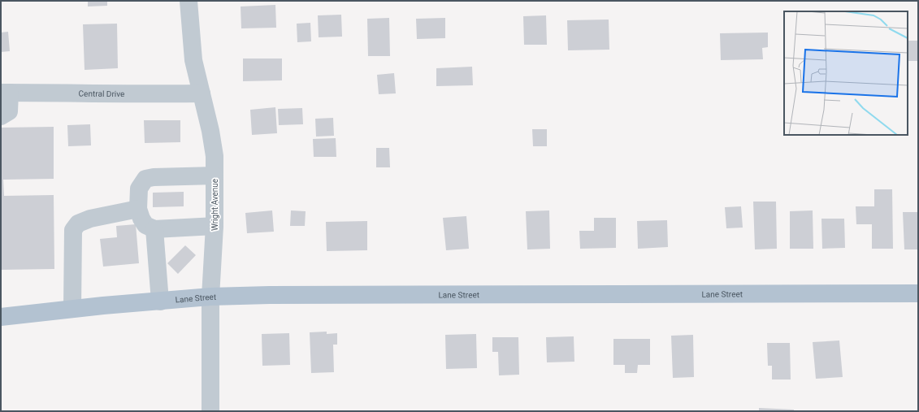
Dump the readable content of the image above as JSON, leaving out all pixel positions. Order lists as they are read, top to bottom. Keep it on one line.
{"streets":{"main road":["Lane Street"],"street":["Central Drive","Wright Avenue"]},"crossings":[["Central Drive","Wright Avenue"],["Wright Avenue","Lane Street"]]}
